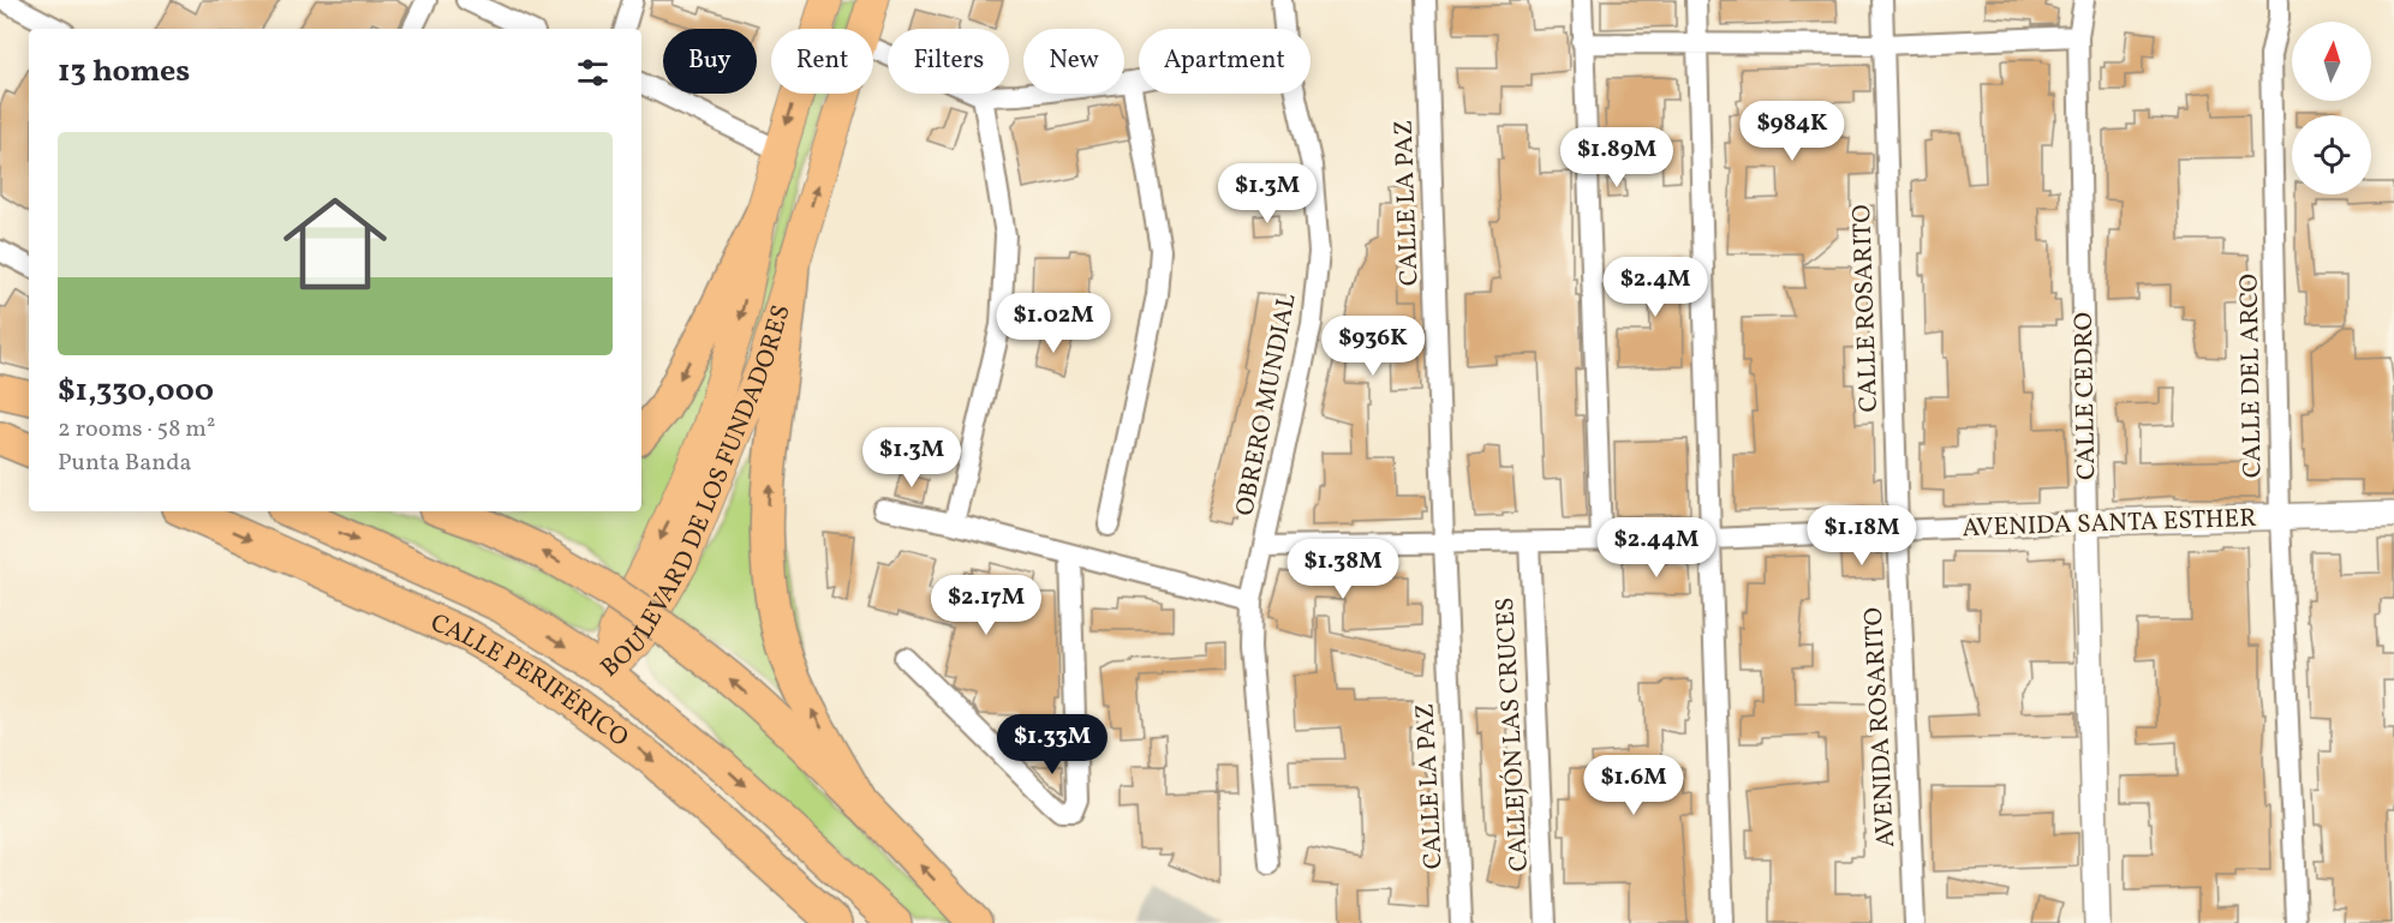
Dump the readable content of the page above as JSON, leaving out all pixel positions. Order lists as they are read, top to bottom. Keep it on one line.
{"streets":{"highway":["CALLE PERIFÉRICO"],"main road":["BOULEVARD DE LOS FUNDADORES"],"street":["CALLE LA PAZ","CALLE ROSARITO","CALLE DEL ARCO","CALLE CEDRO","OBRERO MUNDIAL","AVENIDA SANTA ESTHER","AVENIDA ROSARITO","CALLEJÓN LAS CRUCES"]},"crossings":[["CALLE LA PAZ","AVENIDA SANTA ESTHER"],["CALLE ROSARITO","AVENIDA SANTA ESTHER"],["CALLE ROSARITO","AVENIDA ROSARITO"],["CALLE DEL ARCO","AVENIDA SANTA ESTHER"],["CALLE CEDRO","AVENIDA SANTA ESTHER"],["OBRERO MUNDIAL","AVENIDA SANTA ESTHER"],["AVENIDA SANTA ESTHER","AVENIDA ROSARITO"],["AVENIDA SANTA ESTHER","CALLEJÓN LAS CRUCES"]],"north":"top","page":{"chip":["Buy","Rent","Filters","New","Apartment"],"heading":"13 homes","price":["$984K","$1.89M","$1.3M","$2.4M","$1.02M","$936K","$1.3M","$1.18M","$2.44M","$1.38M","$2.17M","$1.33M","$1.6M"],"list":[{"name":"$1,330,000","note":"2 rooms · 58 m² · Punta Banda"}]}}
